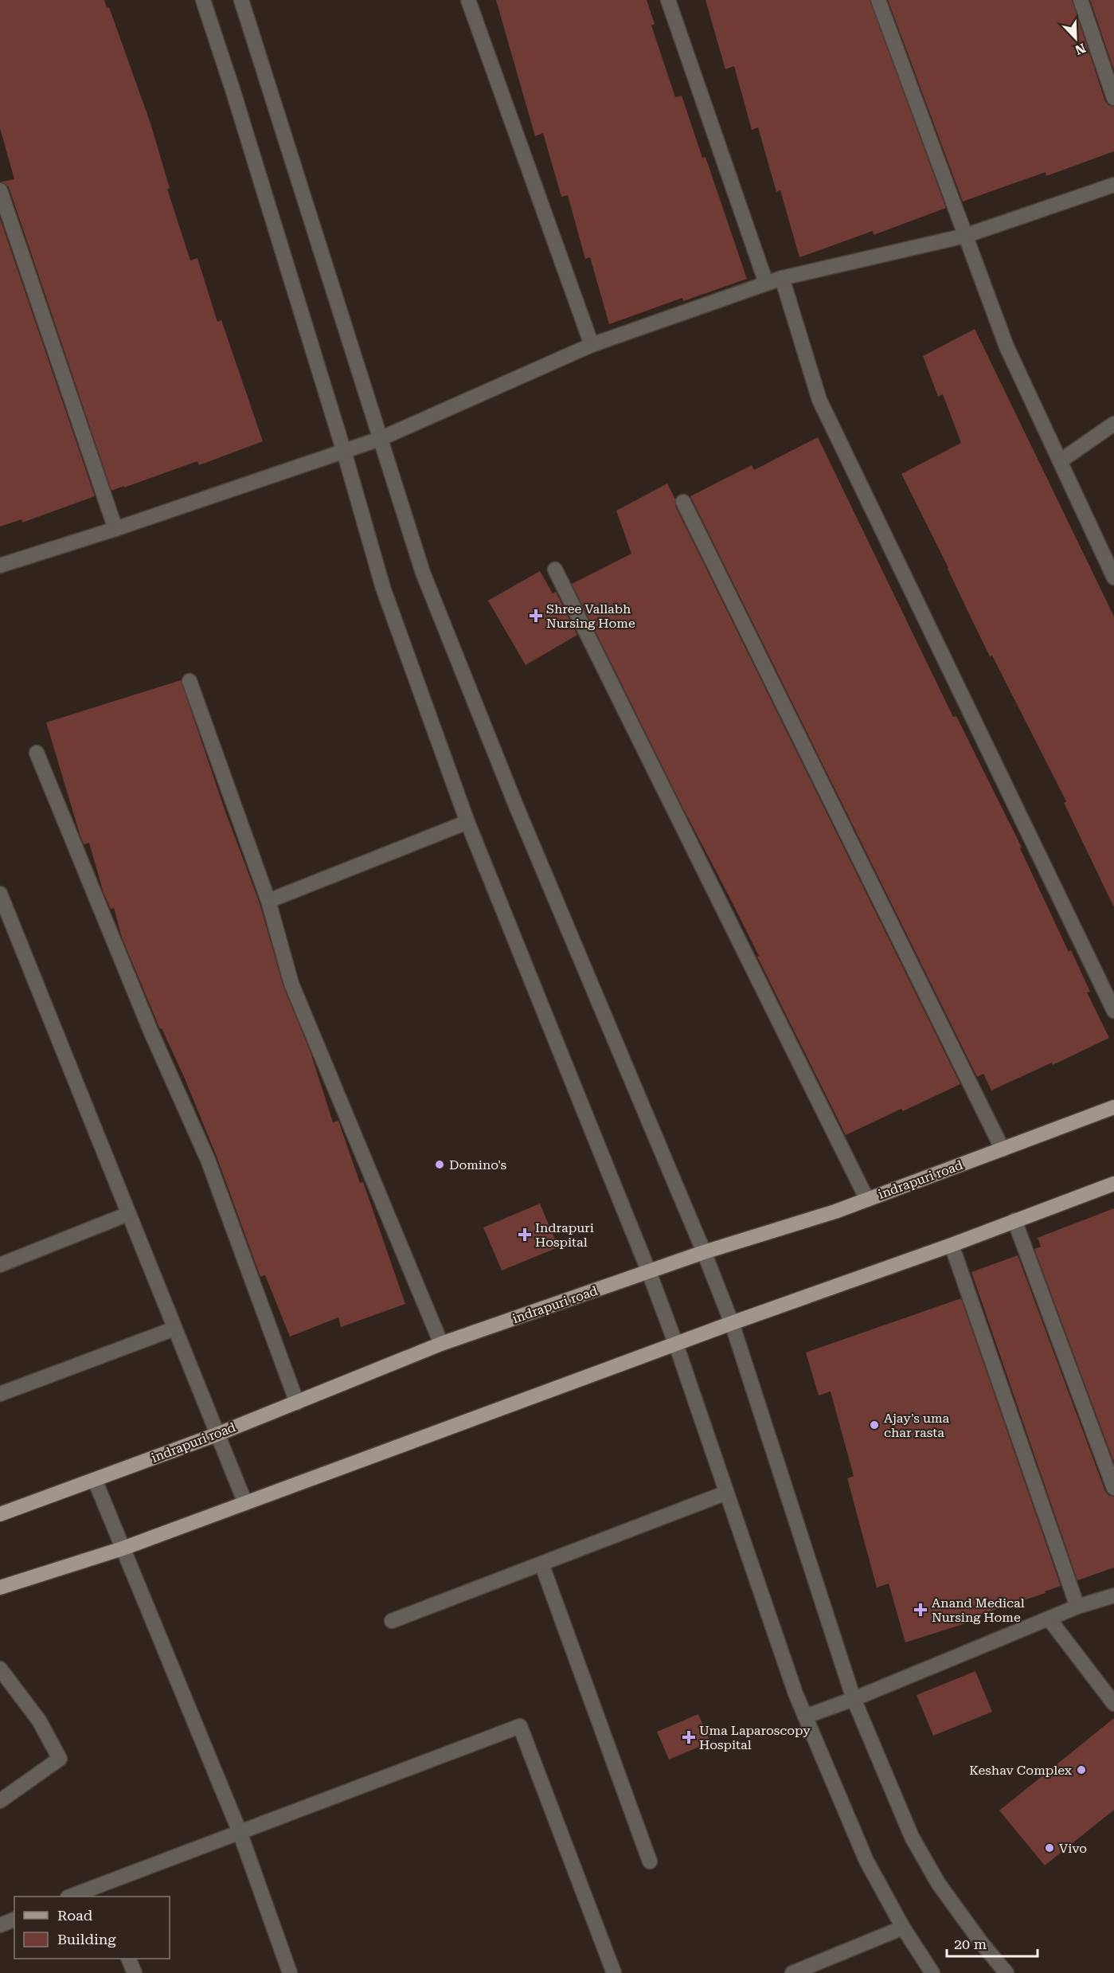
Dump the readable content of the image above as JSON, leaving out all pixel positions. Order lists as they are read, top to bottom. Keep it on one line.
{"streets":{"main road":["indrapuri road"]},"places":{"health":["Shree Vallabh Nursing Home","Indrapuri Hospital","Anand Medical Nursing Home","Uma Laparoscopy Hospital"],"other":["Domino's","Ajay's uma char rasta","Keshav Complex","Vivo"]},"legend":["Road","Building"],"scale_bar":"20 m","north":"bottom right"}
